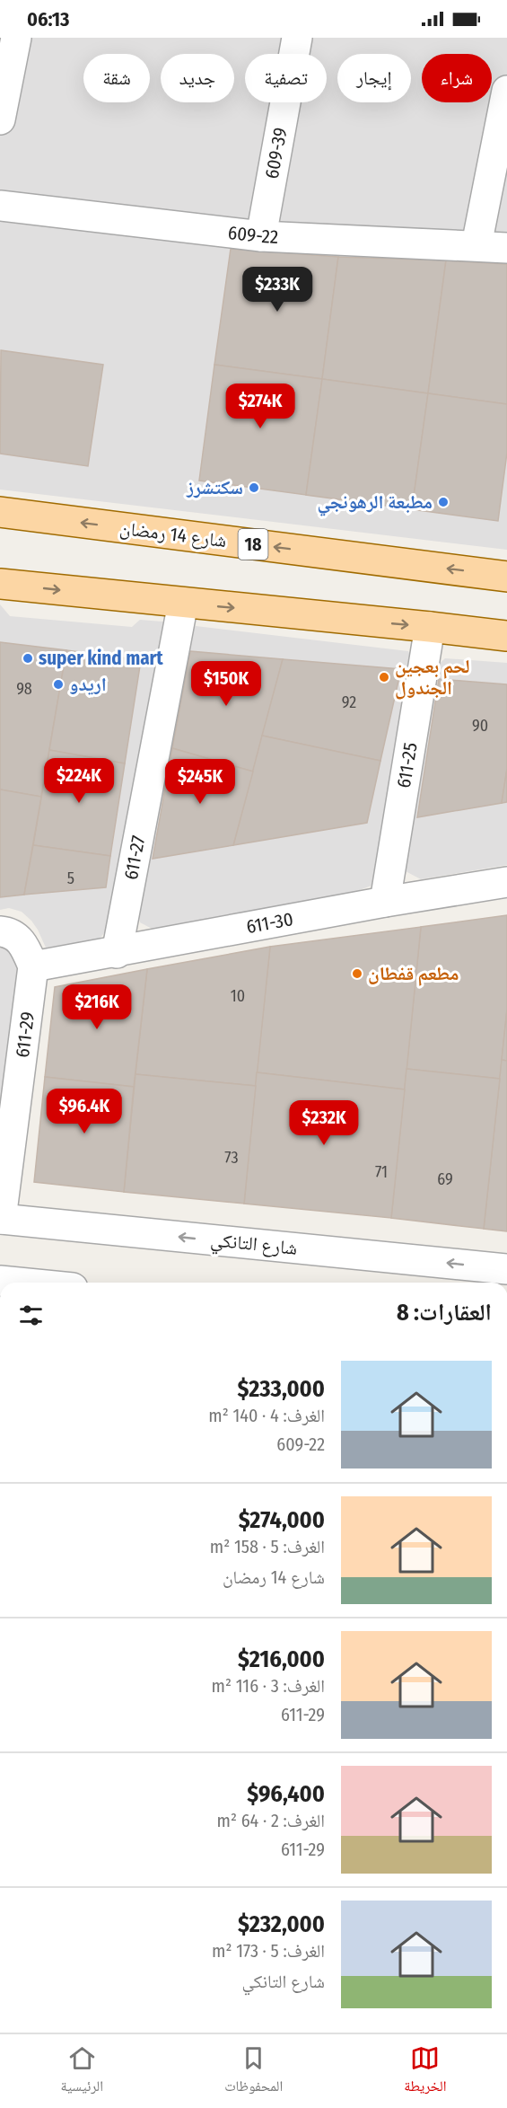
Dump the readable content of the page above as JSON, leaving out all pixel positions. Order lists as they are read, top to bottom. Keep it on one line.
{"streets":{"main road":["شارع 14 رمضان","18"],"street":["609-39","609-22","611-25","611-27","611-30","611-29","شارع التانكي"]},"crossings":[["609-39","609-22"],["611-25","611-30"],["611-27","611-30"],["611-30","611-29"],["611-29","شارع التانكي"]],"one_way":["شارع التانكي"],"places":["سكتشرز","مطبعة الرهونجي","super kind mart","لحم بعجين الجندول","اريدو","مطعم قفطان"],"house_numbers":["98","92","90","5","10","73","71","69"],"page":{"status":"06:13","chip":["شراء","إيجار","تصفية","جديد","شقة"],"price":["$233K","$274K","$150K","$224K","$245K","$216K","$96.4K","$232K"],"heading":"العقارات: 8","list":[{"name":"$233,000","note":"الغرف: 4 · 140 m² · 609-22"},{"name":"$274,000","note":"الغرف: 5 · 158 m² · شارع 14 رمضان"},{"name":"$216,000","note":"الغرف: 3 · 116 m² · 611-29"},{"name":"$96,400","note":"الغرف: 2 · 64 m² · 611-29"},{"name":"$232,000","note":"الغرف: 5 · 173 m² · شارع التانكي"}],"tabs":["الخريطة","المحفوظات","الرئيسية"]}}
